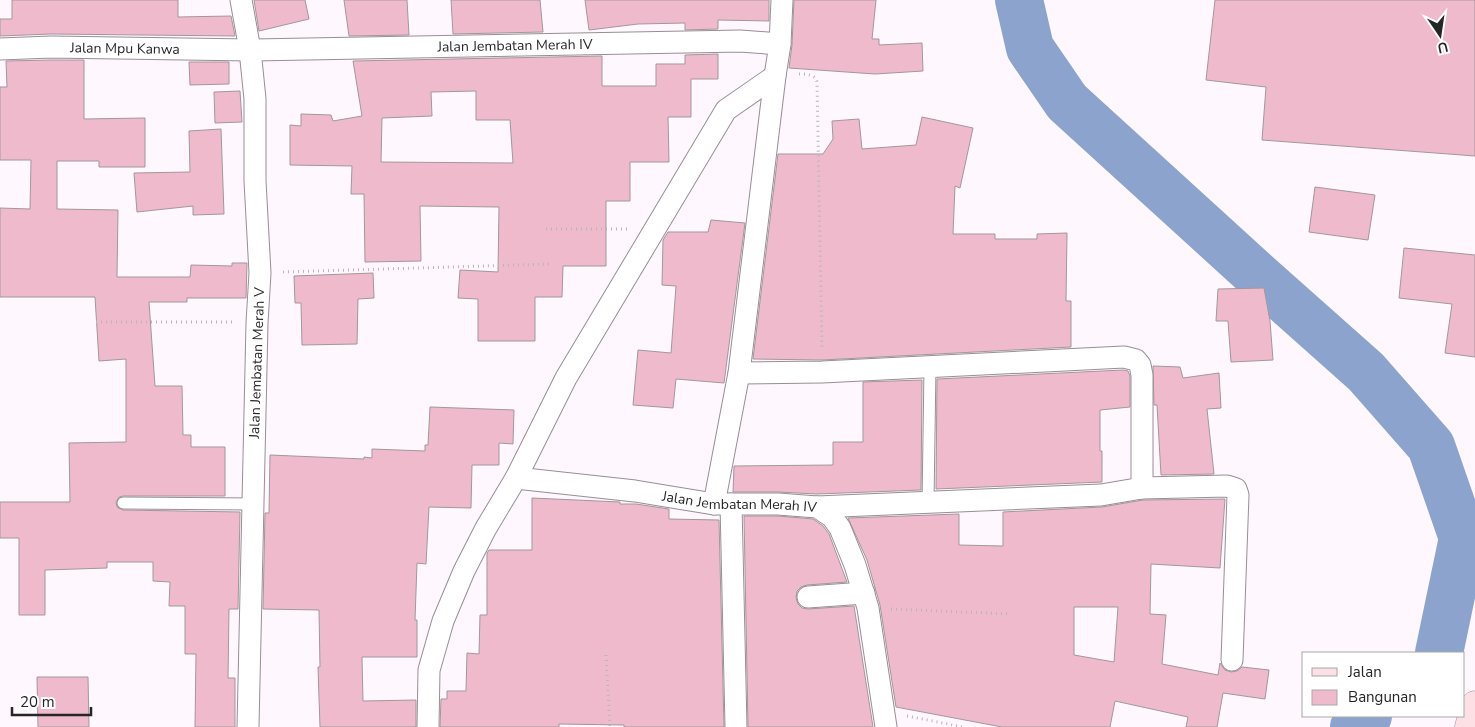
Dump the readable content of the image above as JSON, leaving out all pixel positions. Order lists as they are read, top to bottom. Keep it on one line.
{"streets":{"street":["Jalan Jembatan Merah IV","Jalan Mpu Kanwa","Jalan Jembatan Merah V"]},"crossings":[["Jalan Jembatan Merah IV","Jalan Mpu Kanwa"],["Jalan Jembatan Merah IV","Jalan Jembatan Merah V"],["Jalan Mpu Kanwa","Jalan Jembatan Merah V"]],"legend":["Jalan","Bangunan"],"scale_bar":"20 m","north":"bottom"}
